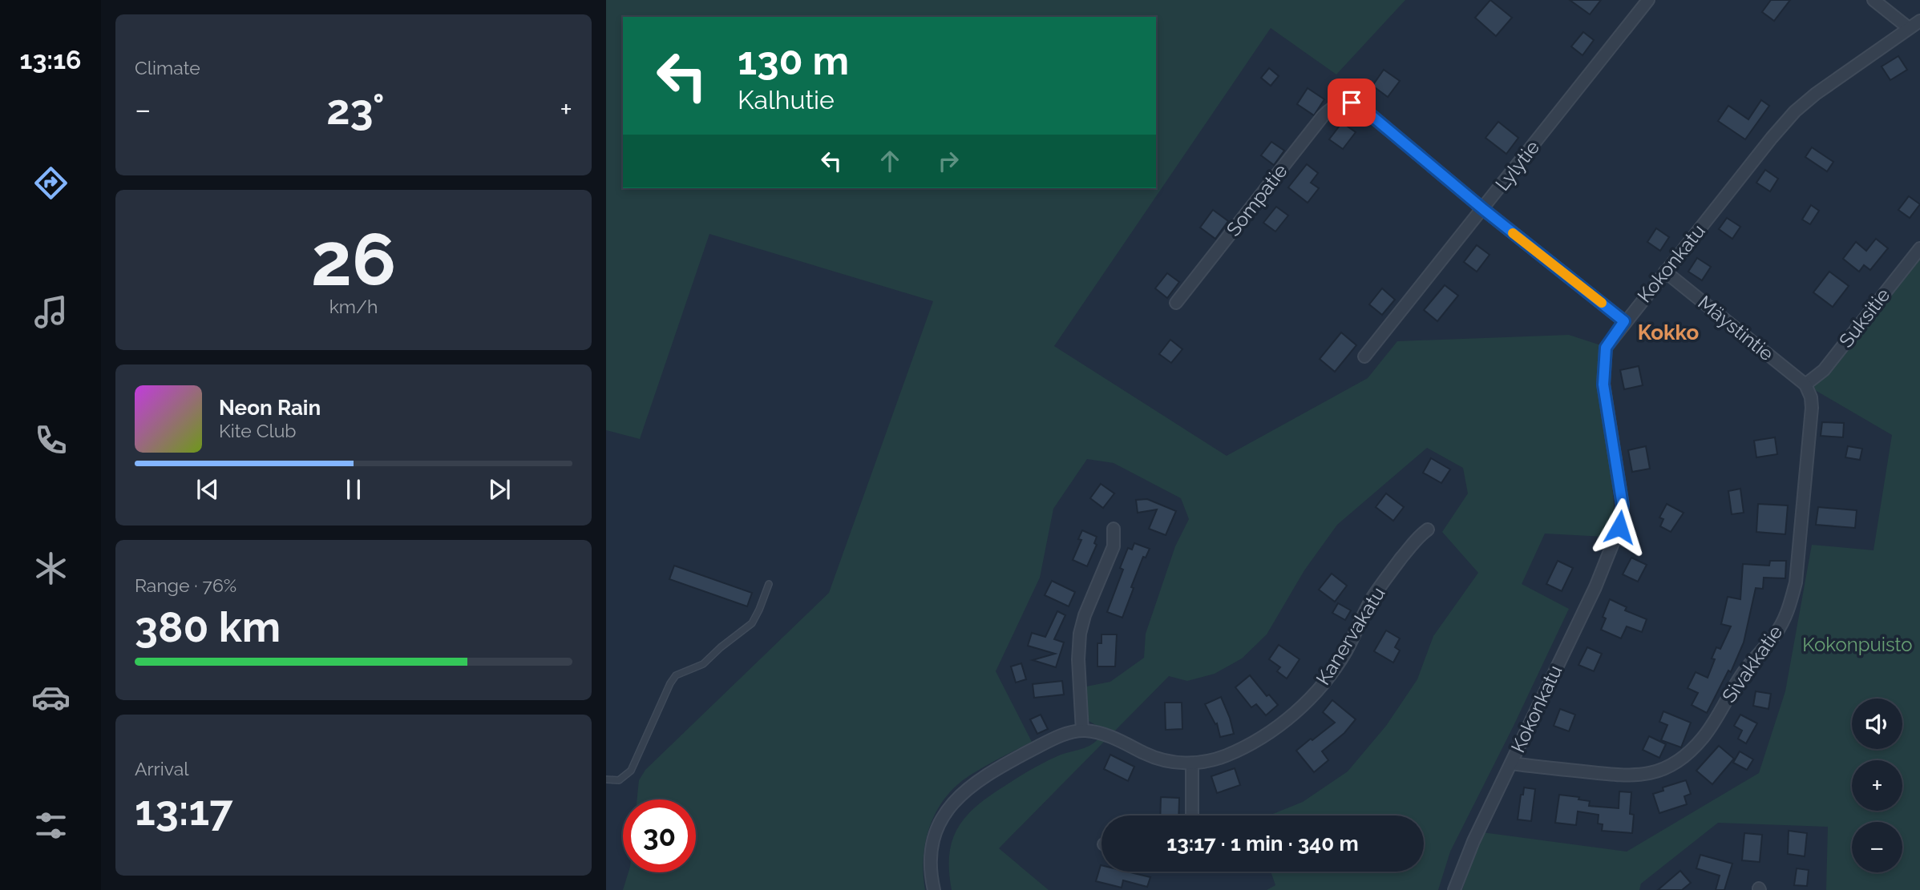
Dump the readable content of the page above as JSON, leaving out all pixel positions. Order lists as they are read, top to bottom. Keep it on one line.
{"streets":{"street":["Lylytie","Sompatie","Kokonkatu","Suksitie","Mäystintie","Kanervakatu","Sivakkatie"]},"crossings":[["Lylytie","Sompatie"],["Kokonkatu","Mäystintie"],["Kokonkatu","Sivakkatie"],["Suksitie","Mäystintie"],["Suksitie","Sivakkatie"],["Mäystintie","Sivakkatie"]],"districts":["Kokko"],"parks":["Kokonpuisto"],"page":{"tabs":"13:16","tile":["Climate",["26","km/h"],["Range · 76%","380 km"],["Arrival","13:17"]],"turn":["130 m","Kalhutie"],"heat":["−","23°","+"],"song":["Neon Rain","Kite Club"],"map_buttons":["+","−"],"limit":"30","trip":"13:17 · 1 min · 340 m"}}
